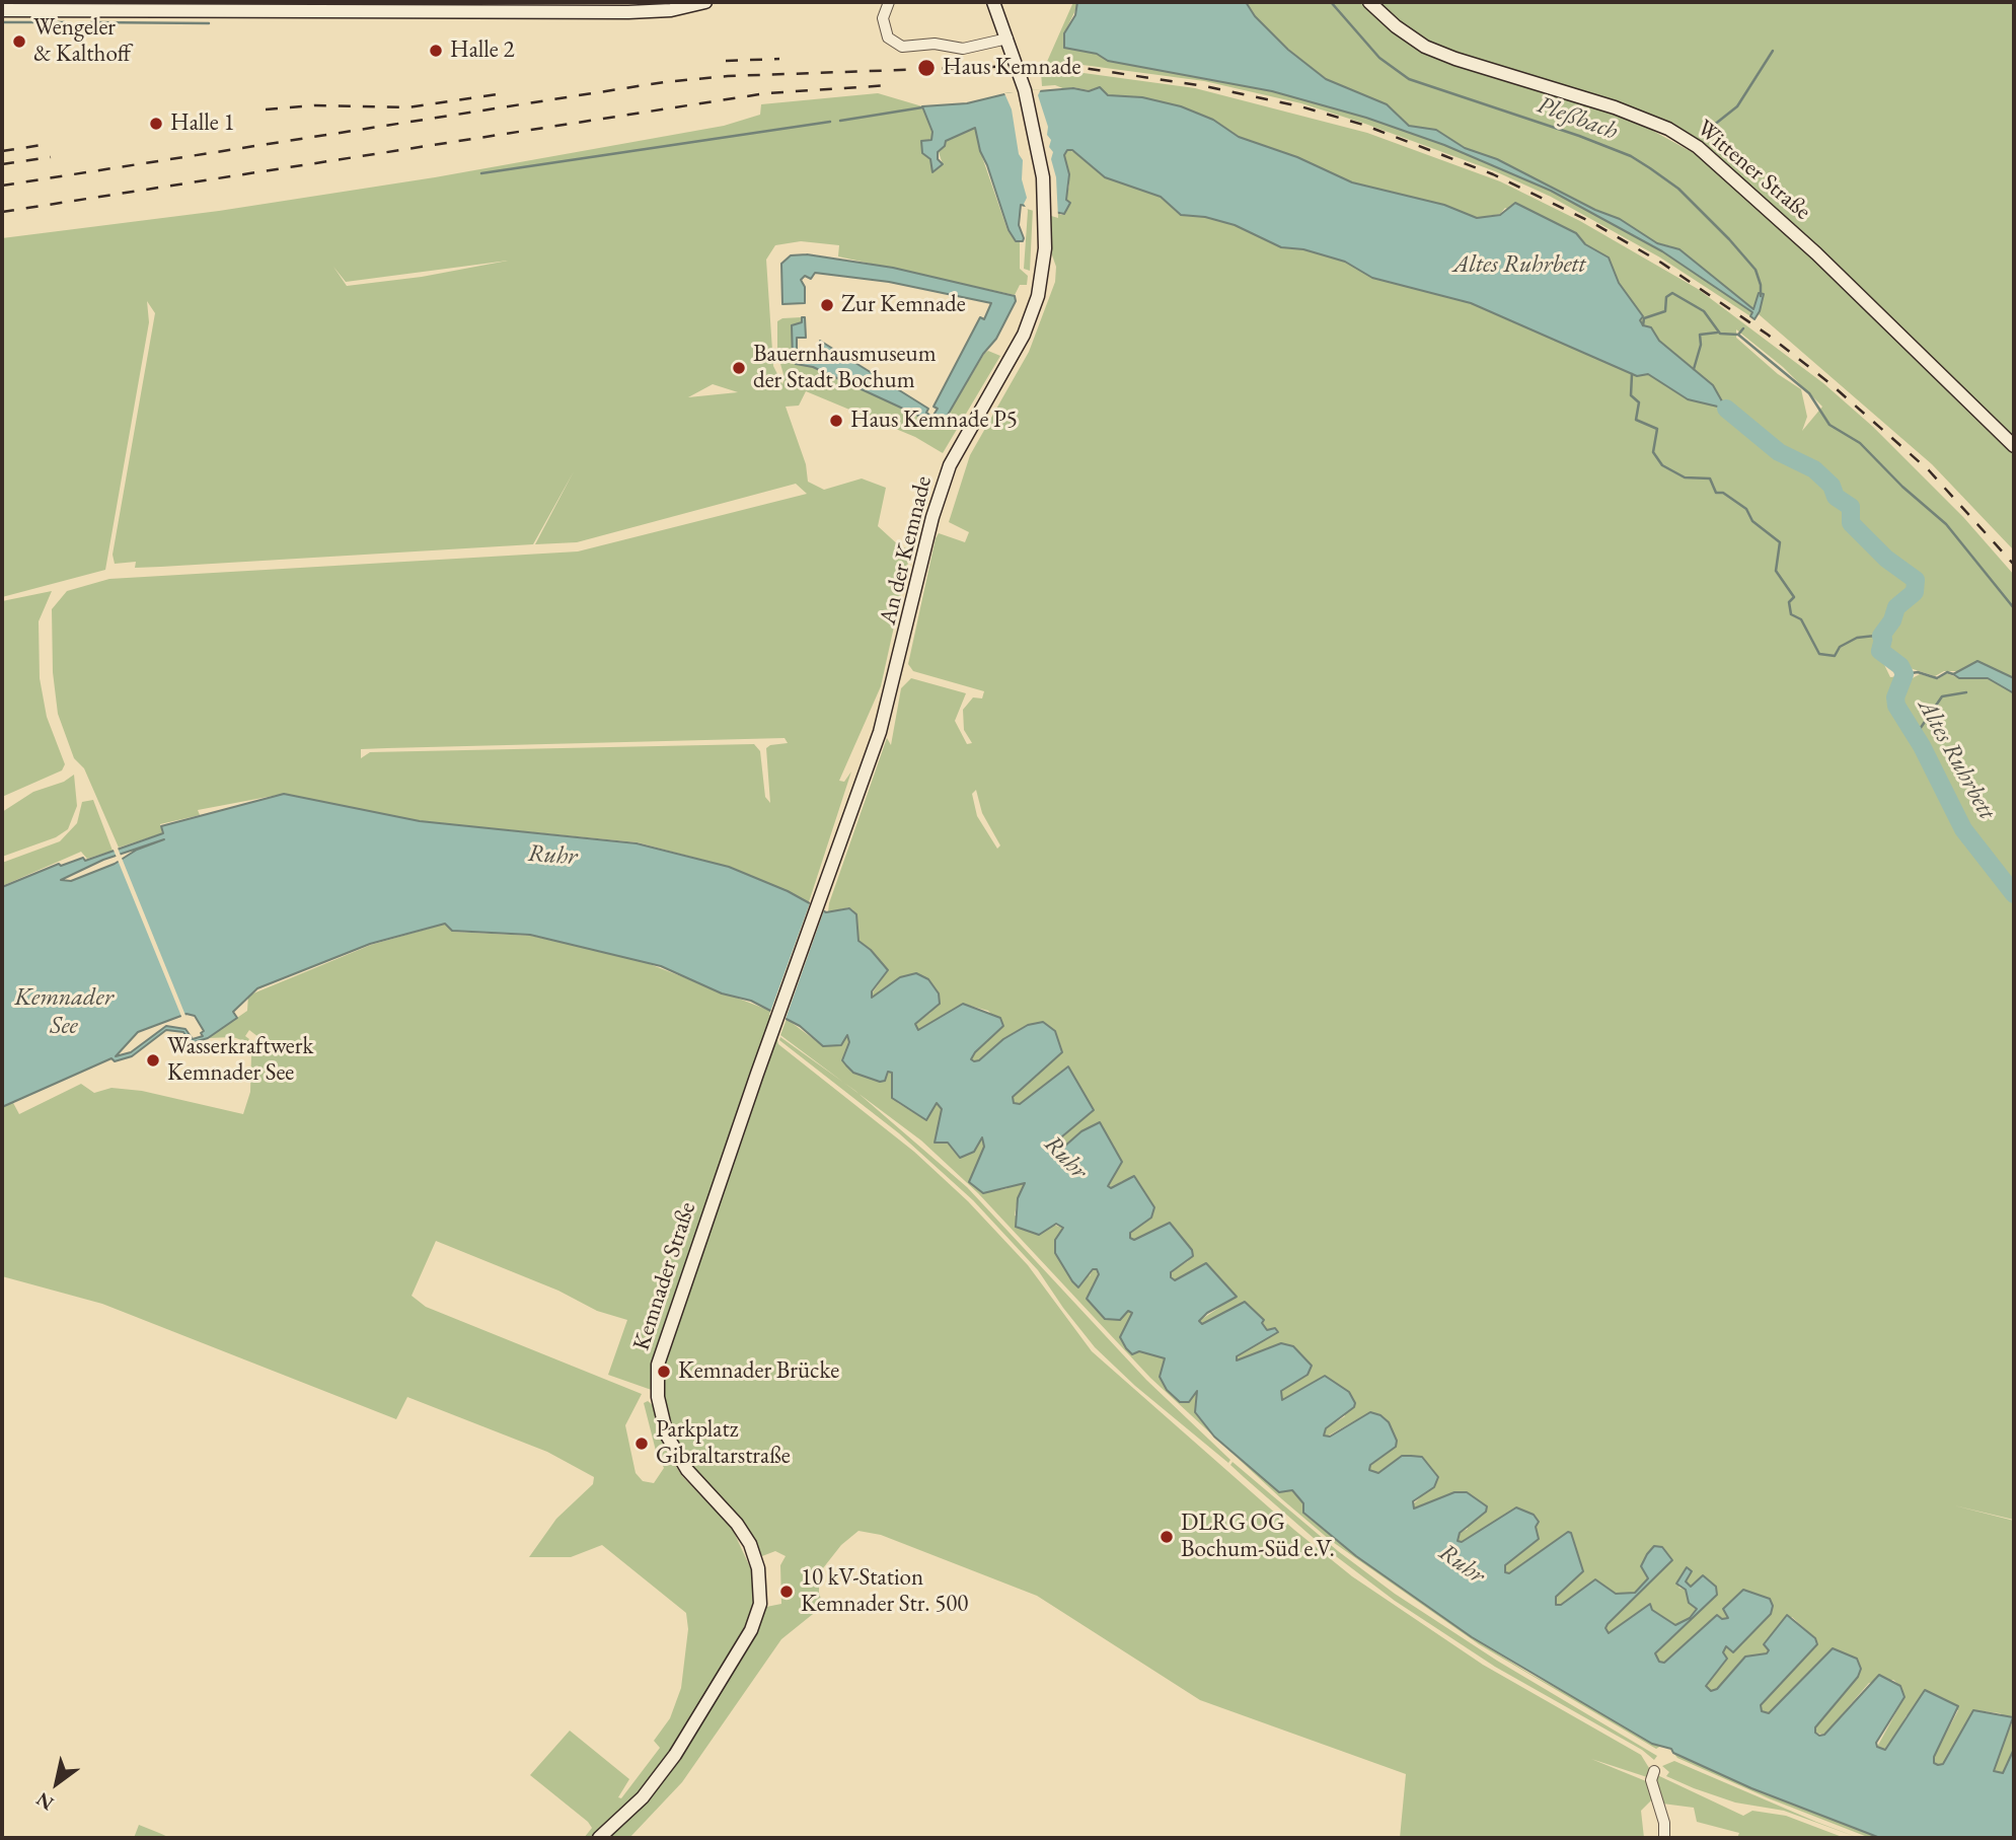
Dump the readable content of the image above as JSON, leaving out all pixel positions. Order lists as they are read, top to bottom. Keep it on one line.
{"streets":{"main road":["Wittener Straße","An der Kemnade","Kemnader Straße"]},"crossings":[["An der Kemnade","Kemnader Straße"]],"water":["Pleßbach","Altes Ruhrbett","Ruhr","Kemnader See"],"places":["Wengeler & Kalthoff","Halle 2","Haus Kemnade","Halle 1","Zur Kemnade","Bauernhausmuseum der Stadt Bochum","Haus Kemnade P5","Wasserkraftwerk Kemnader See","Kemnader Brücke","Parkplatz Gibraltarstraße","DLRG OG Bochum-Süd e.V.","10 kV-Station Kemnader Str. 500"],"north":"bottom left"}
